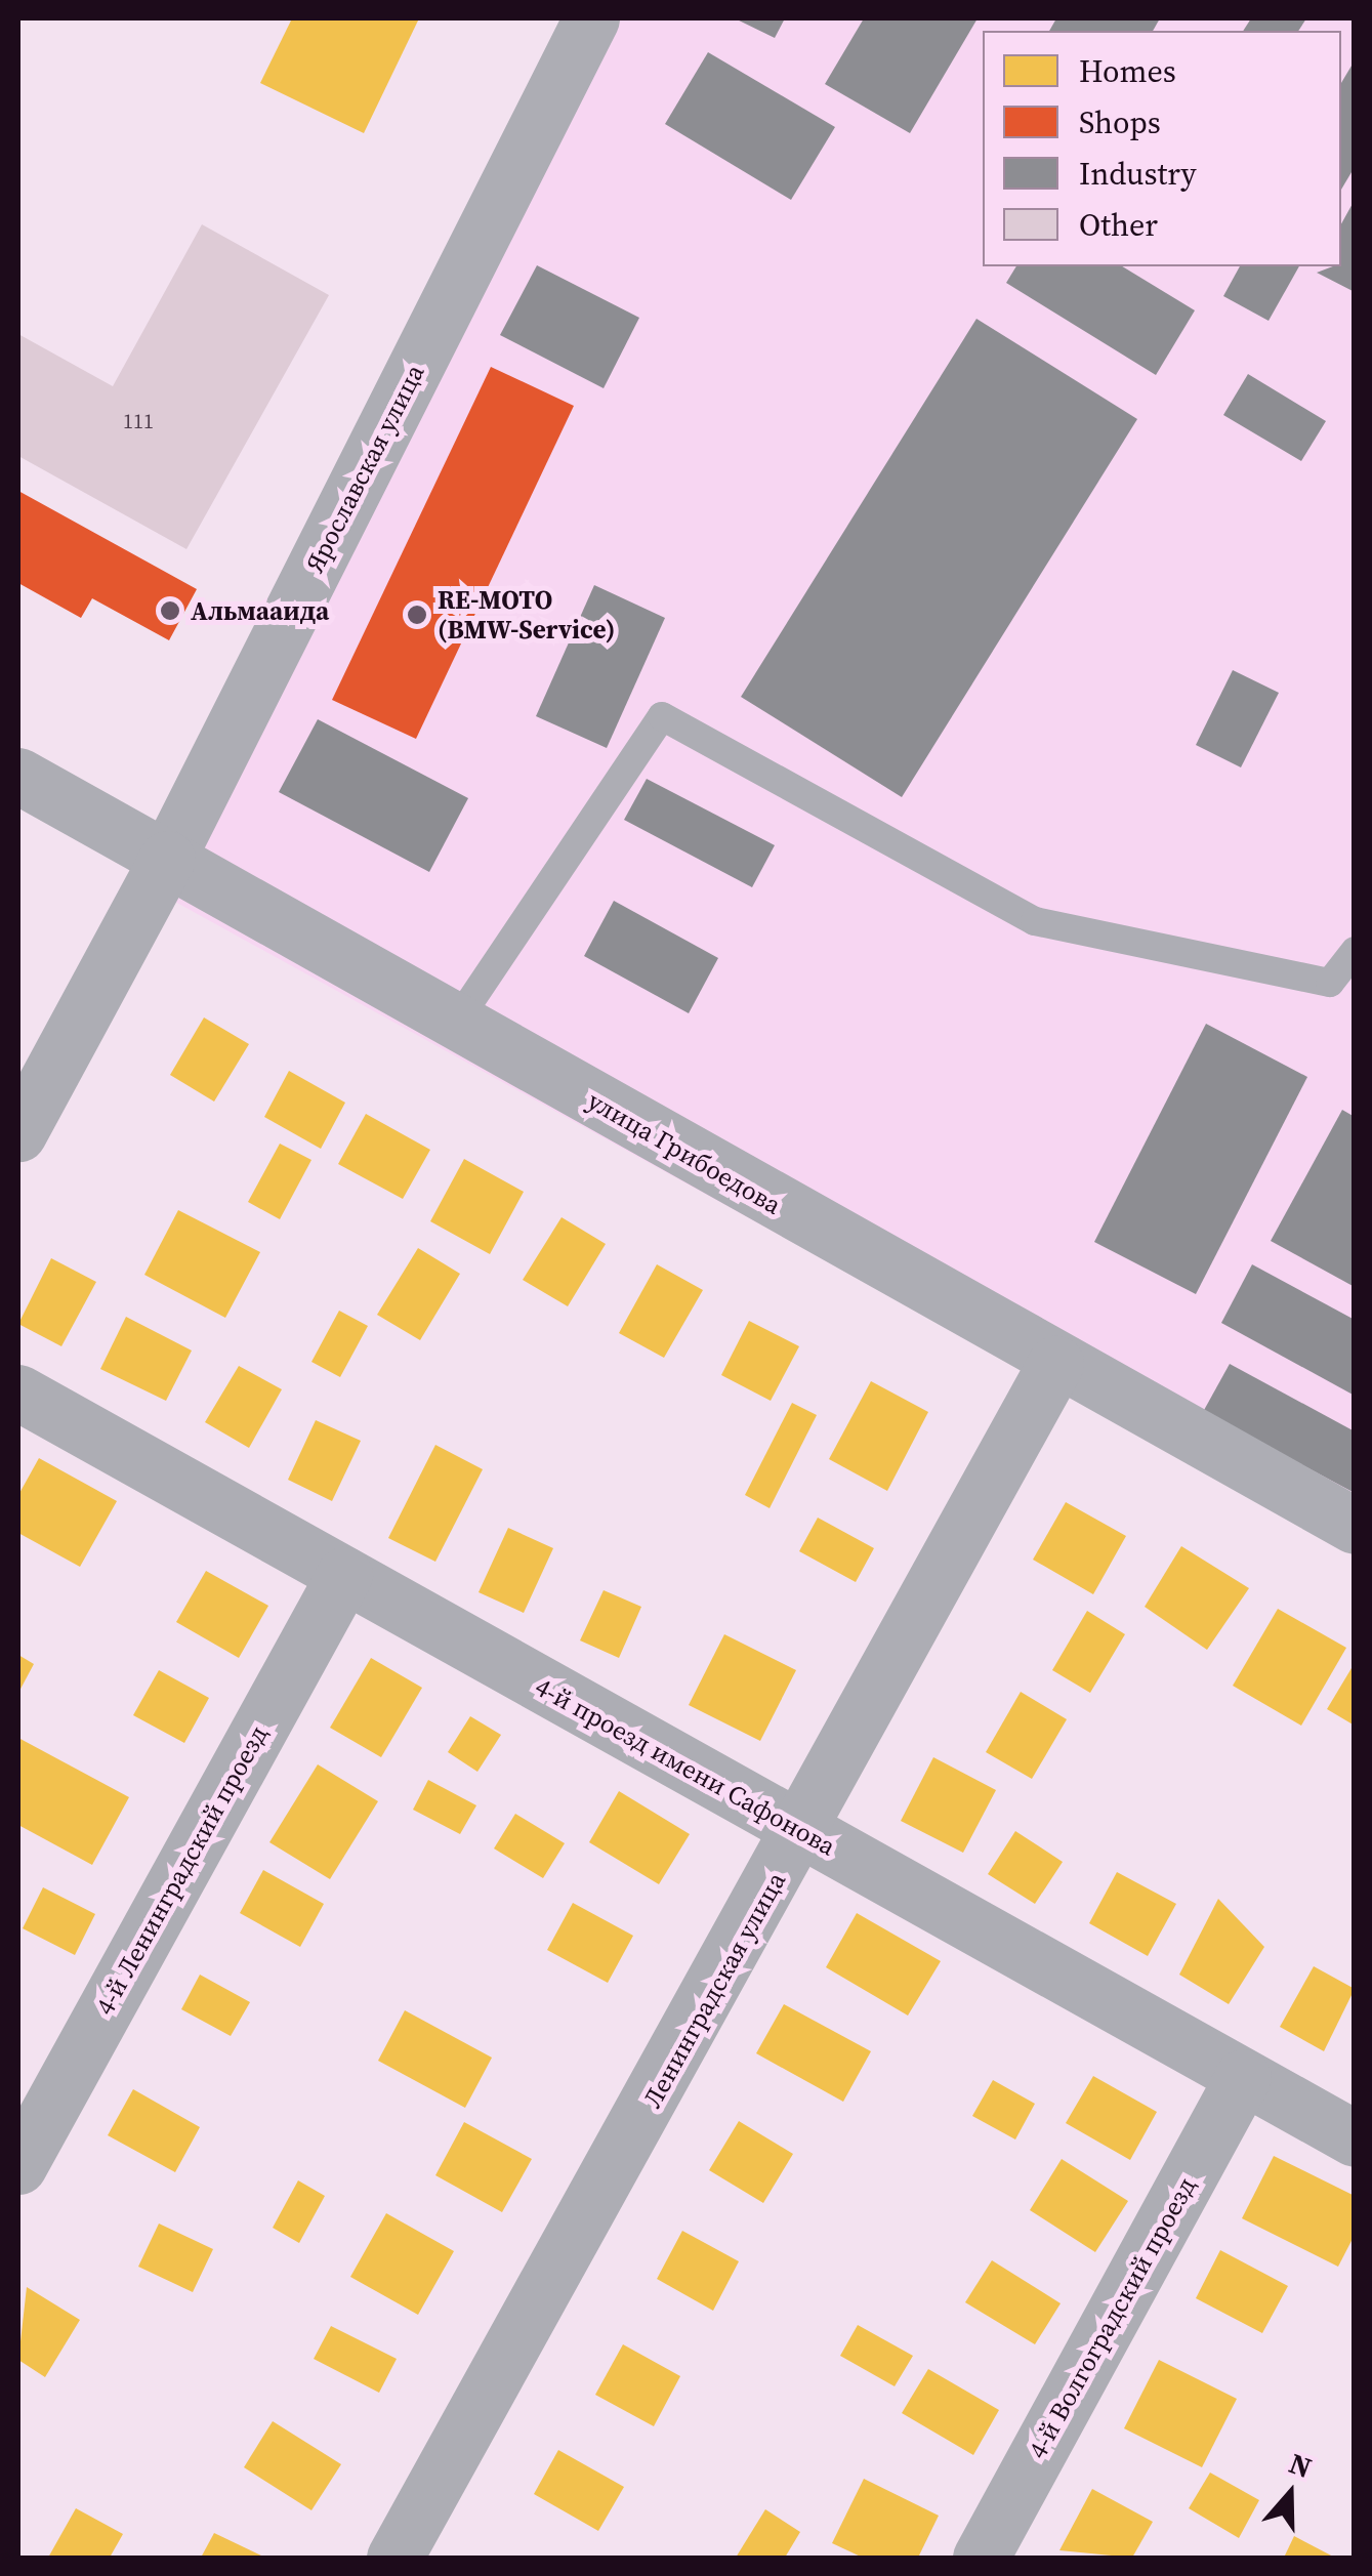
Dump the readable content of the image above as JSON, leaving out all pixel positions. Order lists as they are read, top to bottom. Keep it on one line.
{"streets":{"street":["Ярославская улица","улица Грибоедова","4-й проезд имени Сафонова","4-й Ленинградский проезд","Ленинградская улица","4-й Волгоградский проезд"]},"crossings":[["Ярославская улица","улица Грибоедова"],["улица Грибоедова","Ленинградская улица"],["4-й проезд имени Сафонова","4-й Ленинградский проезд"],["4-й проезд имени Сафонова","Ленинградская улица"],["4-й проезд имени Сафонова","4-й Волгоградский проезд"]],"places":["Альмааида","RE-MOTO (BMW-Service)"],"house_numbers":["111"],"legend":["Homes","Shops","Industry","Other"],"north":"top"}
